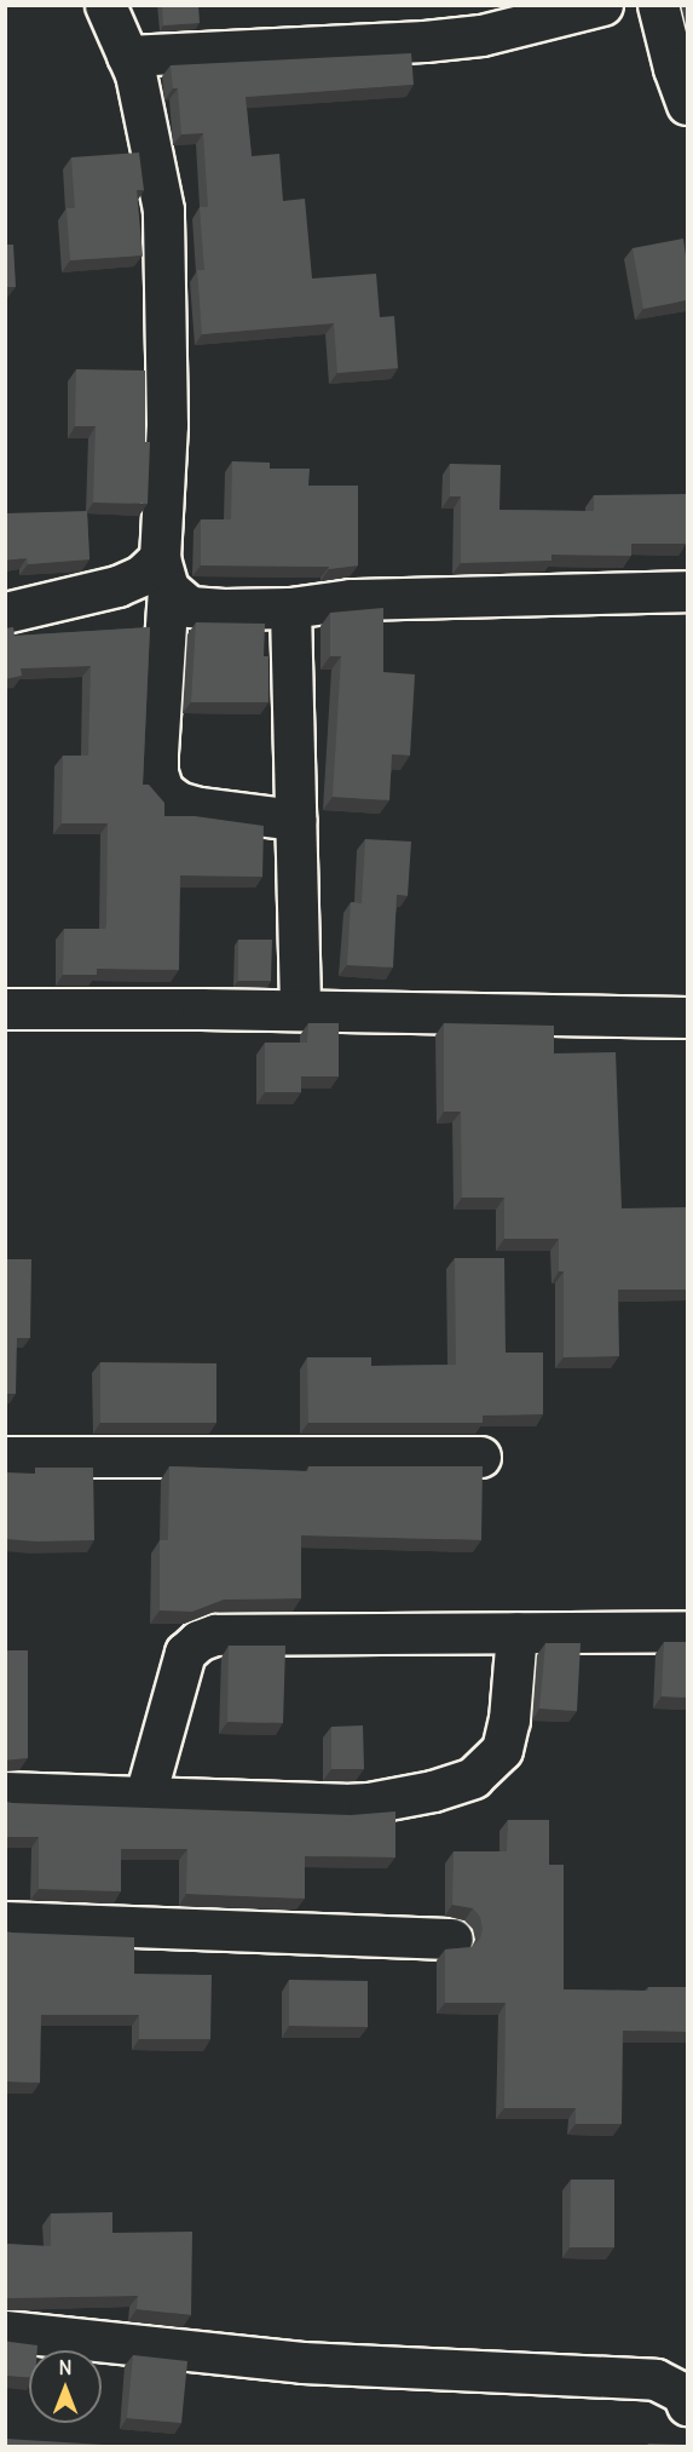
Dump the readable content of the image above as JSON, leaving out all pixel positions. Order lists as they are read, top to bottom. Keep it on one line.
{"north":"top"}
